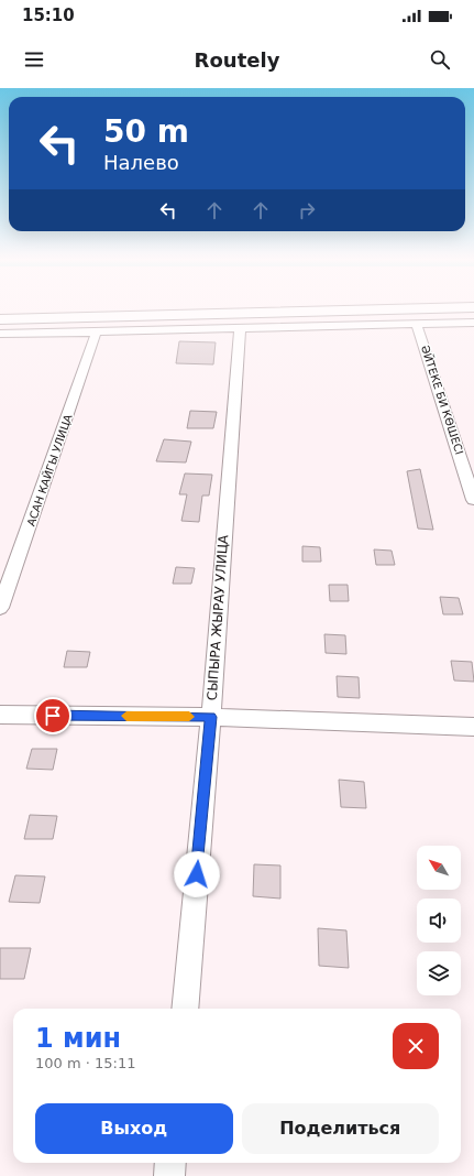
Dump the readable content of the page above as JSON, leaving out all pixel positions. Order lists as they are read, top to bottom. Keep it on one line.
{"streets":{"street":["ӘЙТЕКЕ БИ КӨШЕСІ","АСАН КАЙГЫ УЛИЦА","СЫПЫРА ЖЫРАУ УЛИЦА"]},"north":"top left","page":{"status":"15:10","header":"Routely","turn":["50 m","Налево"],"heading":["1 мин","100 m · 15:11"],"buttons":["Выход","Поделиться"]}}
